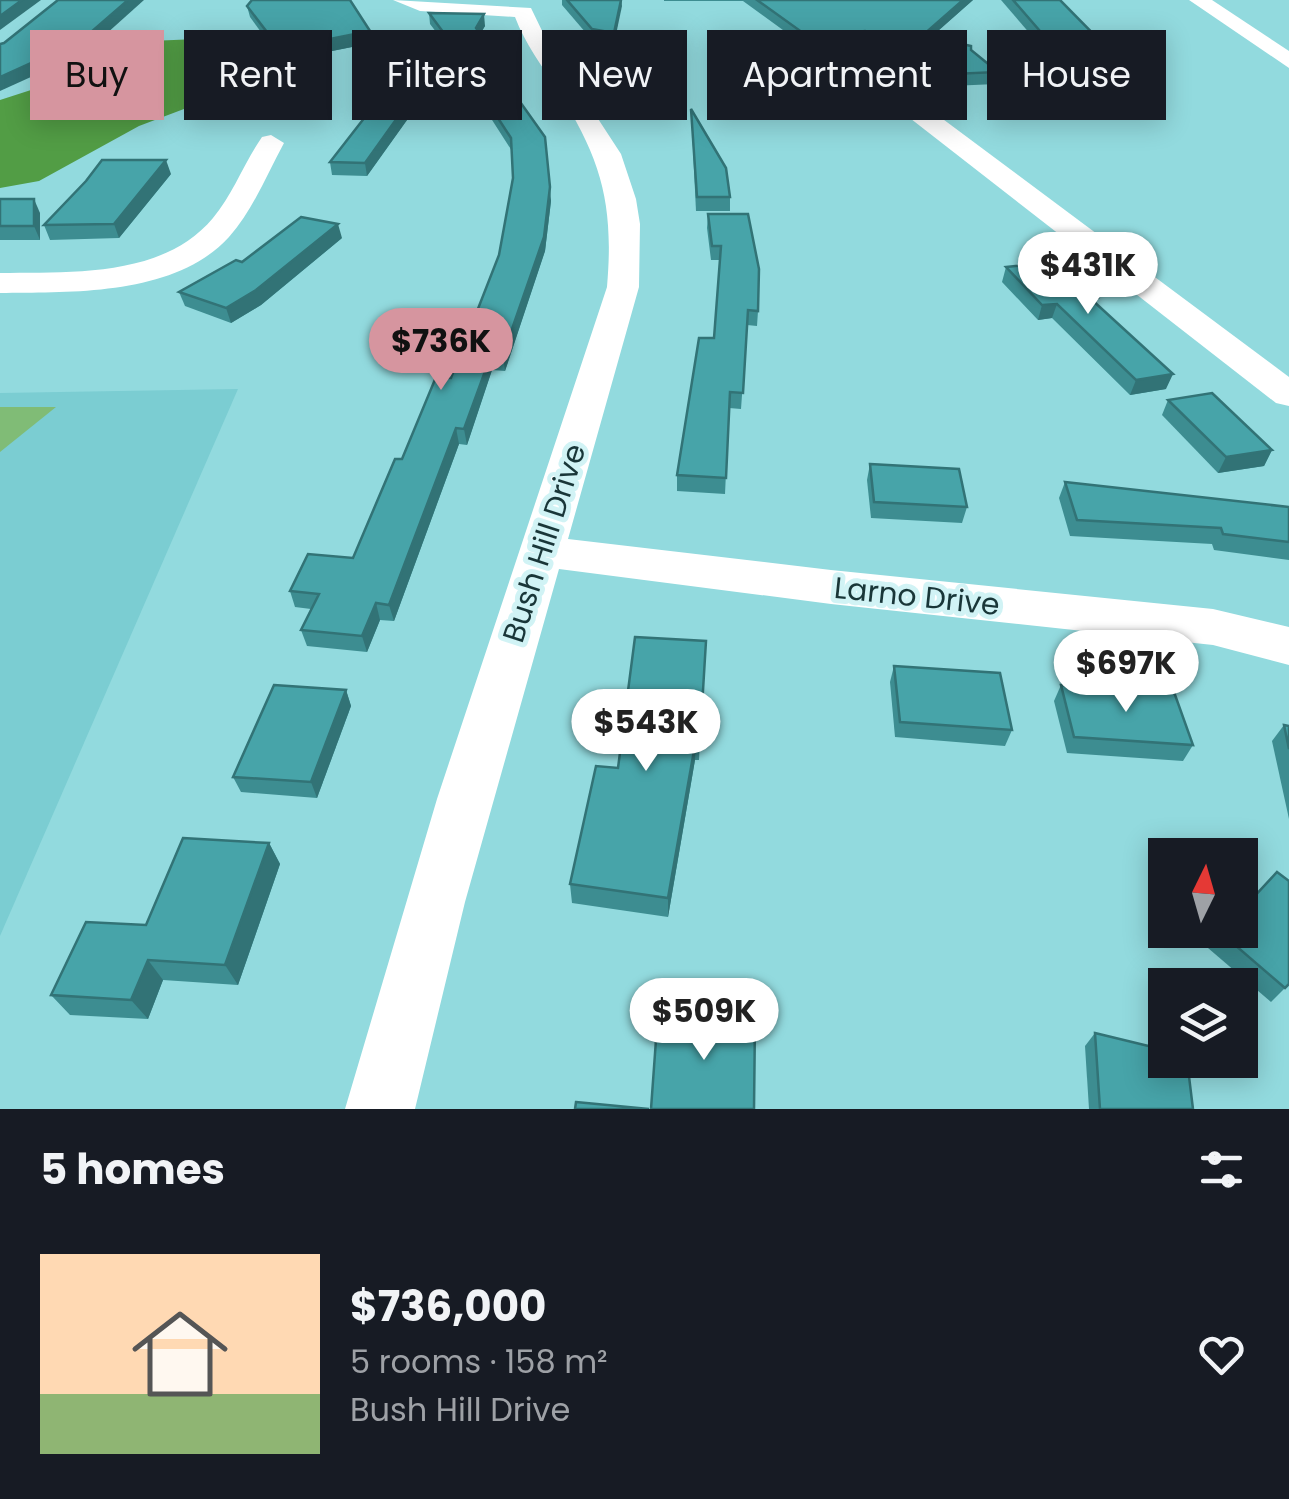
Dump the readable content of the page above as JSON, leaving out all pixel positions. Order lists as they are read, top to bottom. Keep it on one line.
{"streets":{"street":["Bush Hill Drive","Larno Drive"]},"crossings":[["Bush Hill Drive","Larno Drive"]],"north":"top","page":{"chip":["Buy","Rent","Filters","New","Apartment","House"],"price":["$431K","$736K","$697K","$543K","$509K"],"heading":"5 homes","list":[{"name":"$736,000","note":"5 rooms · 158 m² · Bush Hill Drive"}]}}
